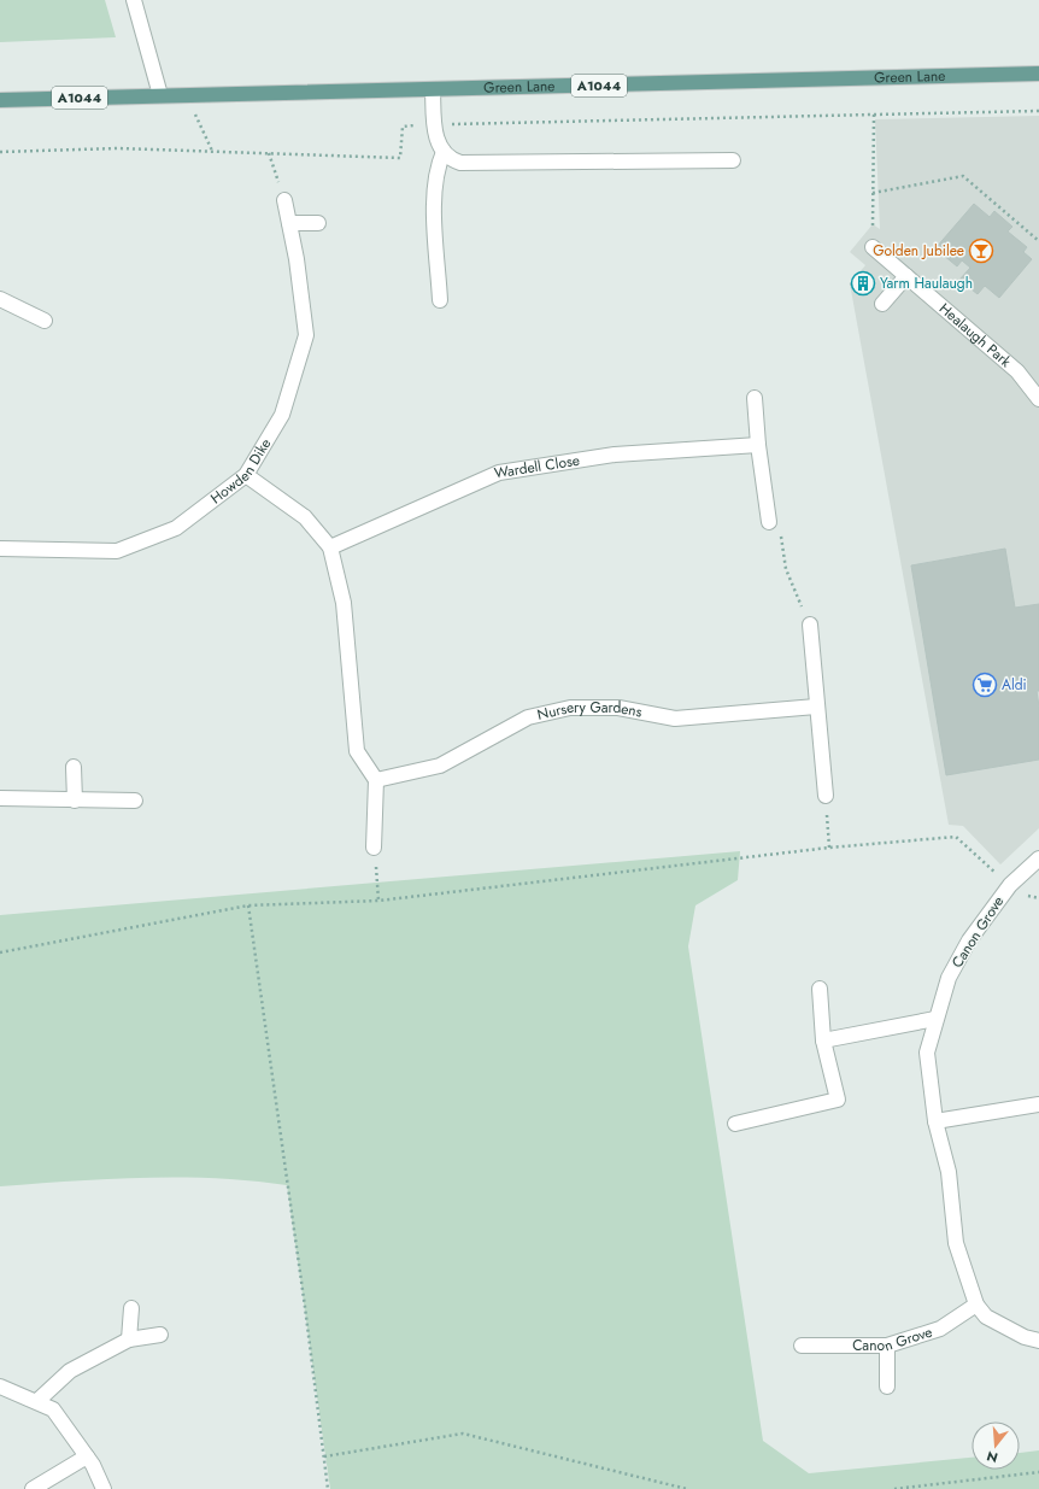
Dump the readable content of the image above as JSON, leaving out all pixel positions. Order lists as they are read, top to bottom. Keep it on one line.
{"streets":{"main road":["Green Lane","A1044"],"street":["Healaugh Park","Wardell Close","Howden Dike","Nursery Gardens","Canon Grove"]},"places":{"bar":["Golden Jubilee"],"building":["Yarm Haulaugh"],"supermarket":["Aldi"]},"north":"bottom"}
